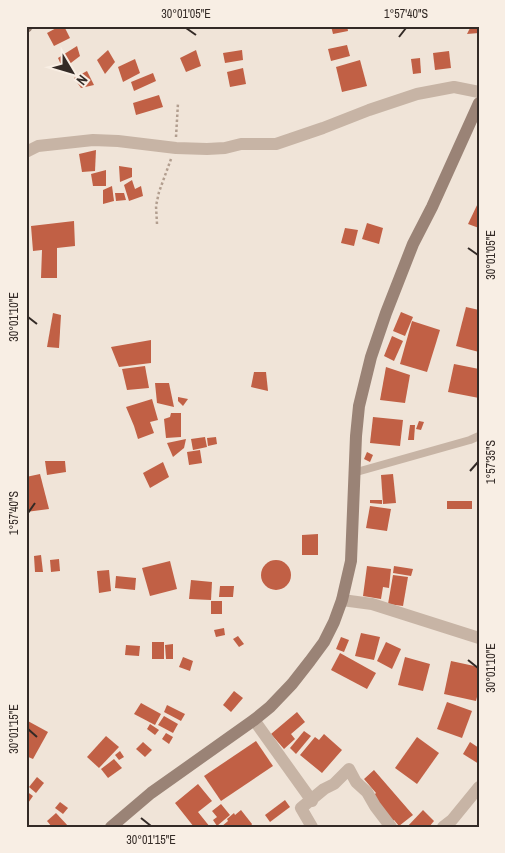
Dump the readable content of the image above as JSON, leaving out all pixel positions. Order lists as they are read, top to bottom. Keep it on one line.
{"north":"bottom right","coordinates":["30°01'05\"E","1°57'40\"S","30°01'10\"E","1°57'35\"S","30°01'15\"E"]}
